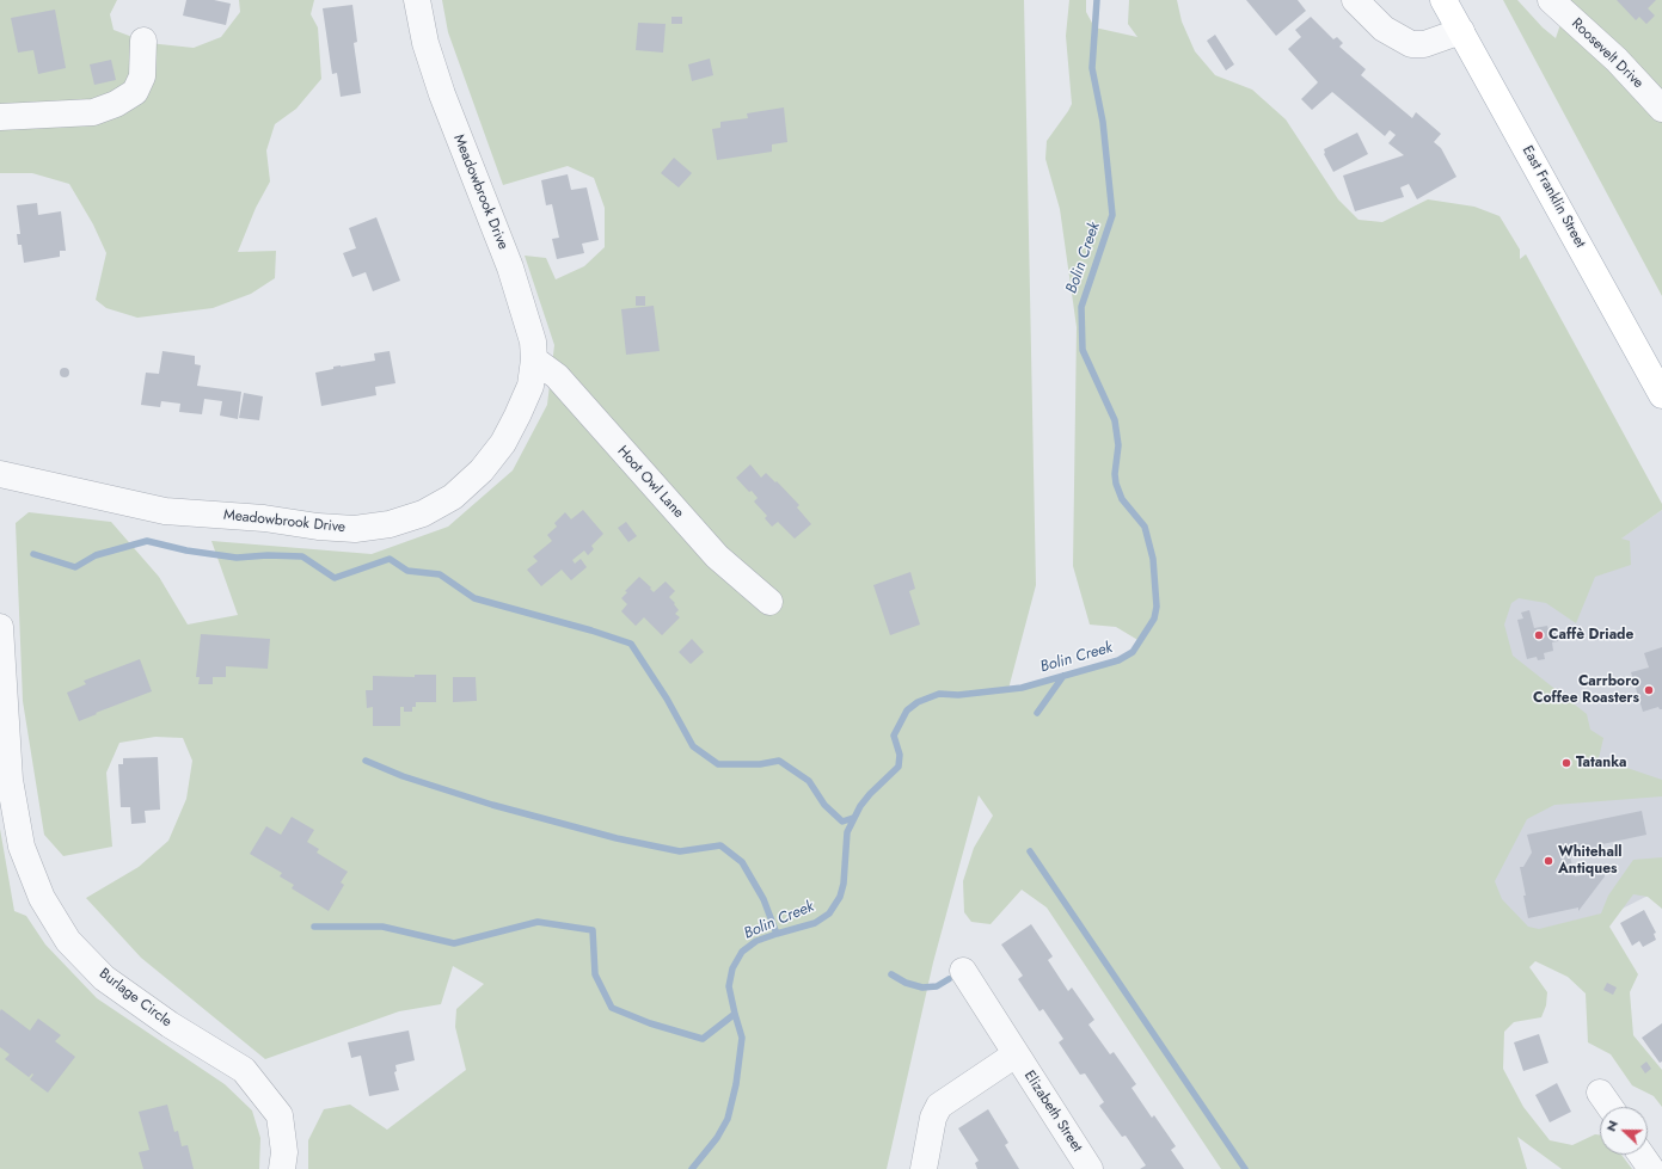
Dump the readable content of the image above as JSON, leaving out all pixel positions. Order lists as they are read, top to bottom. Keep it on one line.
{"streets":{"main road":["East Franklin Street"],"street":["Roosevelt Drive","Meadowbrook Drive","Hoot Owl Lane","Burlage Circle","Elizabeth Street"]},"crossings":[["Meadowbrook Drive","Hoot Owl Lane"]],"water":["Bolin Creek"],"places":["Caffè Driade","Carrboro Coffee Roasters","Tatanka","Whitehall Antiques"],"north":"left"}
